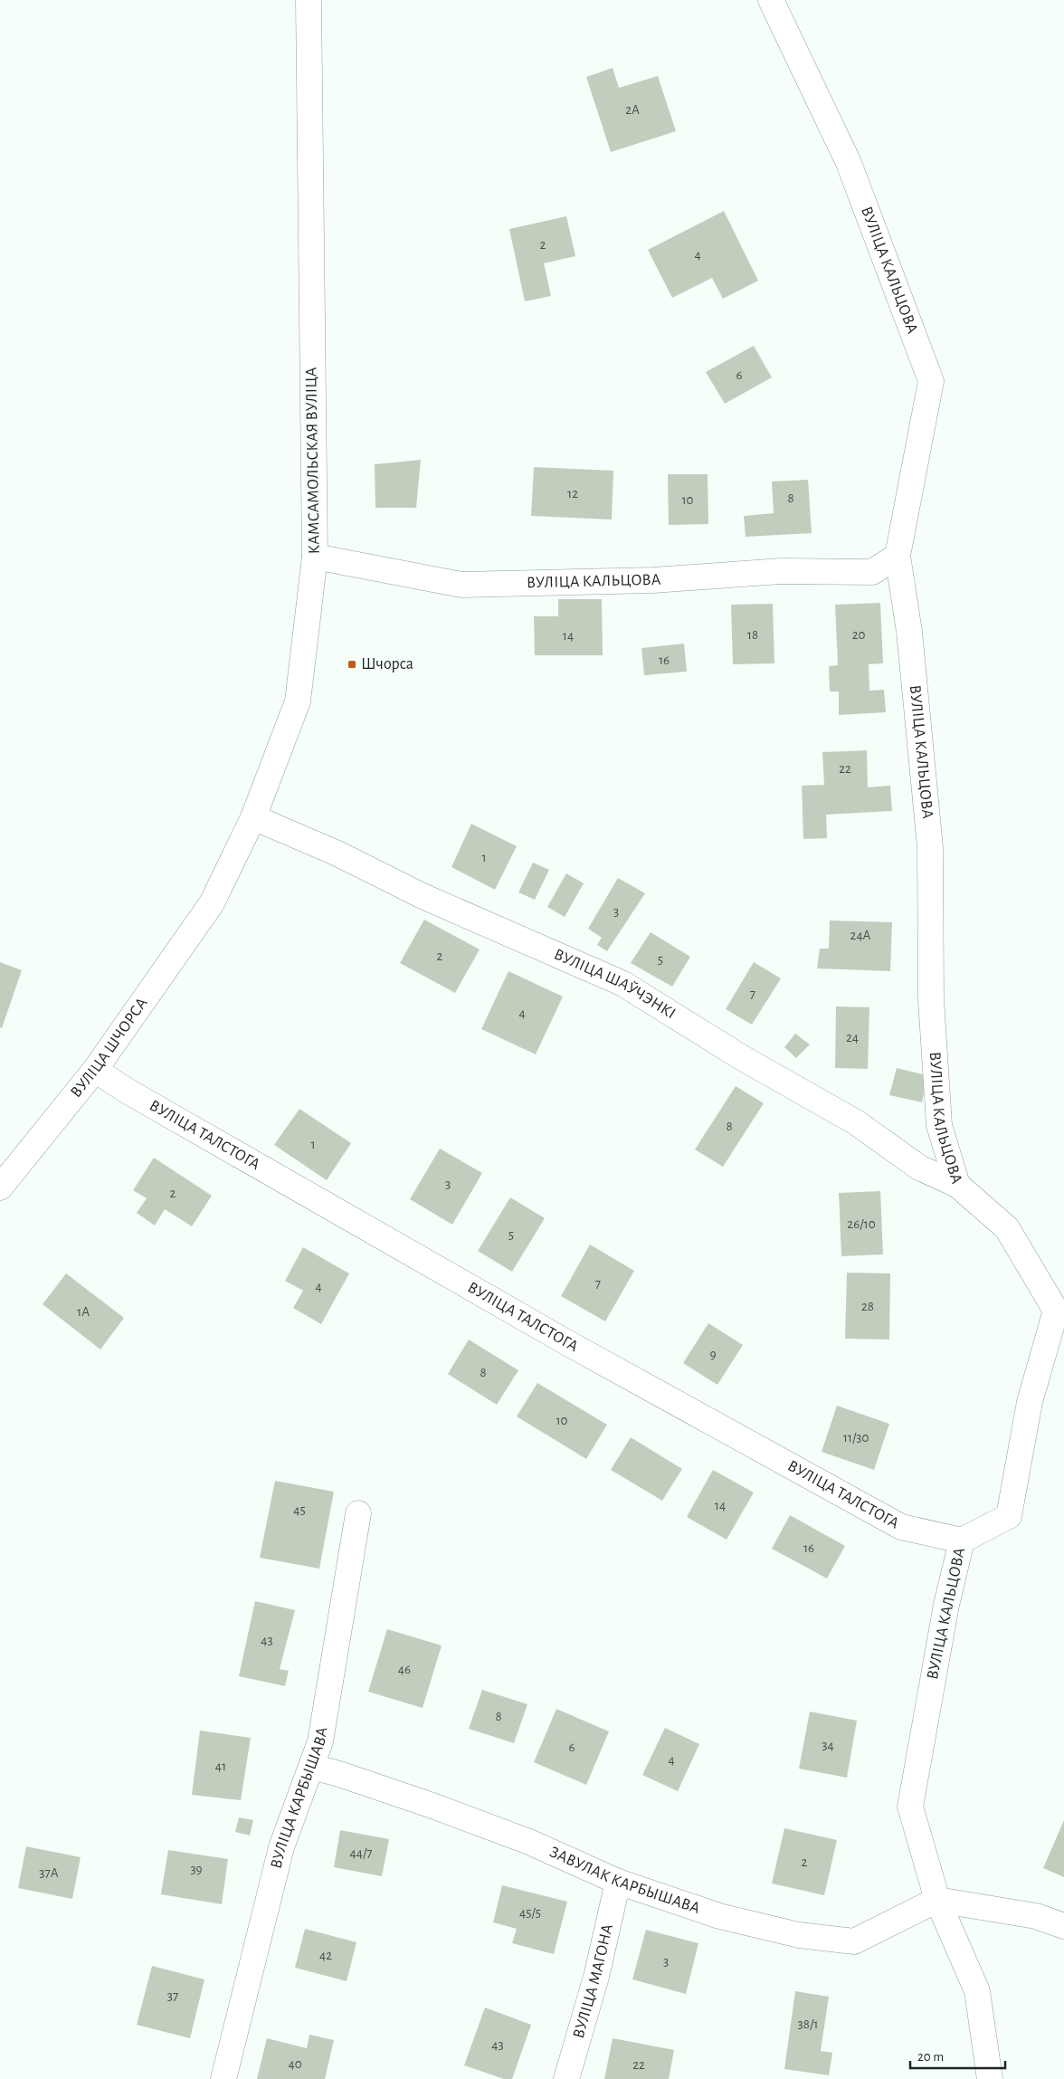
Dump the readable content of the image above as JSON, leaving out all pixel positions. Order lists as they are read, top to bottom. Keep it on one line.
{"streets":{"street":["ВУЛІЦА КАЛЬЦОВА","КАМСАМОЛЬСКАЯ ВУЛІЦА","ВУЛІЦА ШАЎЧЭНКІ","ВУЛІЦА ШЧОРСА","ВУЛІЦА ТАЛСТОГА","ВУЛІЦА КАРБЫШАВА","ЗАВУЛАК КАРБЫШАВА","ВУЛІЦА МАГОНА"]},"crossings":[["ВУЛІЦА КАЛЬЦОВА","КАМСАМОЛЬСКАЯ ВУЛІЦА"],["ВУЛІЦА КАЛЬЦОВА","ВУЛІЦА ШАЎЧЭНКІ"],["ВУЛІЦА КАЛЬЦОВА","ВУЛІЦА ТАЛСТОГА"],["ВУЛІЦА КАЛЬЦОВА","ЗАВУЛАК КАРБЫШАВА"],["КАМСАМОЛЬСКАЯ ВУЛІЦА","ВУЛІЦА ШАЎЧЭНКІ"],["КАМСАМОЛЬСКАЯ ВУЛІЦА","ВУЛІЦА ШЧОРСА"],["ВУЛІЦА ШЧОРСА","ВУЛІЦА ТАЛСТОГА"],["ВУЛІЦА КАРБЫШАВА","ЗАВУЛАК КАРБЫШАВА"],["ЗАВУЛАК КАРБЫШАВА","ВУЛІЦА МАГОНА"]],"places":{"transit":["Шчорса"]},"house_numbers":["2А","2","4","6","12","8","10","18","20","14","16","22","1","3","24А","2","5","7","4","24","8","1","3","2","26/10","5","7","4","28","1А","9","8","10","11/30","14","45","16","43","46","8","34","6","4","41","44/7","2","39","37А","45/5","42","3","37","38/1","43","40","22"],"scale_bar":"20 m"}
